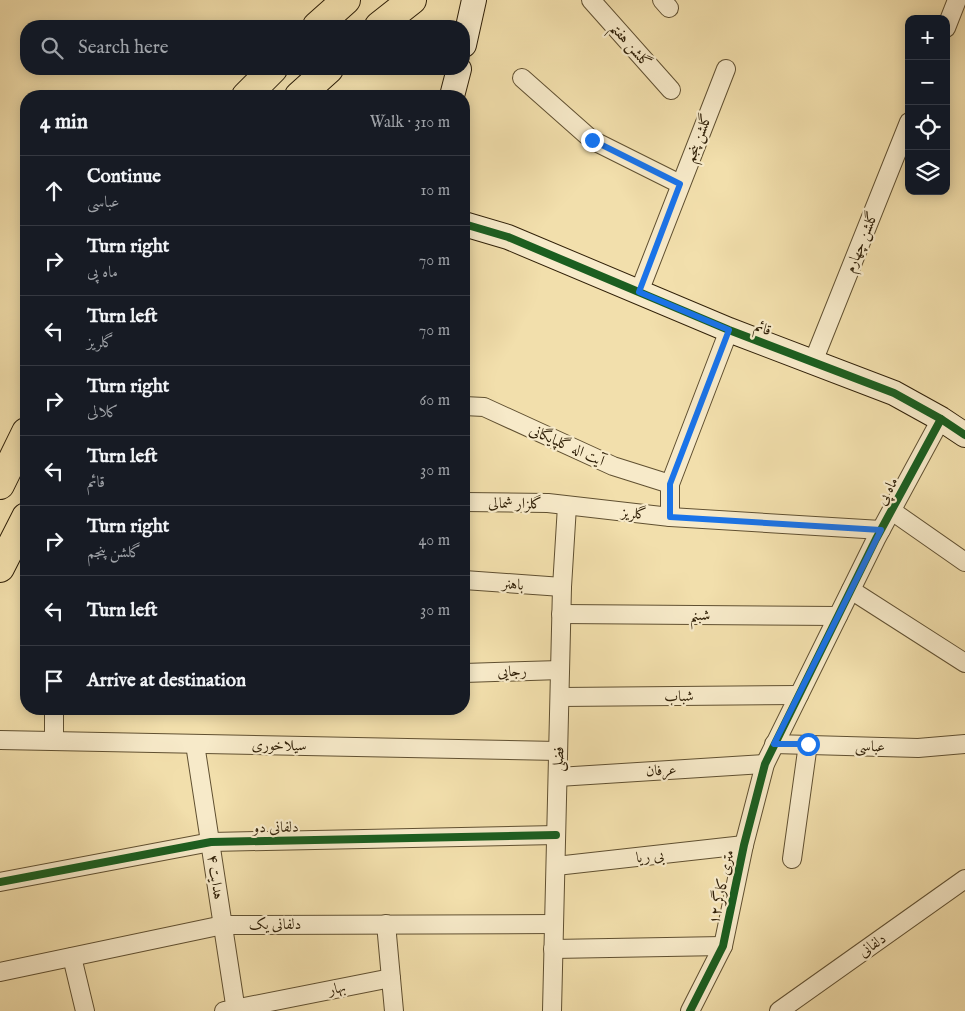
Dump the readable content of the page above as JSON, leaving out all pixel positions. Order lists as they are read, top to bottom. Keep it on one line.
{"streets":{"street":["گلشن هفتم","گلشن پنجم","گلشن چهارم","قائم","آیت اله گلپایگانی","ماه پی","گلزار شمالی","گلریز","باهنر","شبنم","رجایی","شباب","سیلاخوری","عباسی","فضلی","عرفان","دلفانی دو","بی ریا","هدایت ۴","۱۲ متری کارگر","دلفانی یک","دلفانی","بهار"]},"crossings":[["گلشن پنجم","قائم"],["گلشن چهارم","قائم"],["قائم","ماه پی"],["ماه پی","گلریز"],["ماه پی","شبنم"],["ماه پی","شباب"],["ماه پی","عباسی"],["ماه پی","عرفان"],["ماه پی","۱۲ متری کارگر"],["گلزار شمالی","گلریز"],["گلزار شمالی","فضلی"],["گلریز","فضلی"],["باهنر","فضلی"],["شبنم","فضلی"],["رجایی","فضلی"],["شباب","فضلی"],["سیلاخوری","فضلی"],["سیلاخوری","هدایت ۴"],["فضلی","عرفان"],["فضلی","دلفانی دو"],["فضلی","بی ریا"],["فضلی","دلفانی یک"],["عرفان","۱۲ متری کارگر"],["دلفانی دو","هدایت ۴"],["بی ریا","۱۲ متری کارگر"],["هدایت ۴","دلفانی یک"],["هدایت ۴","بهار"]],"page":{"map_buttons":["+","−"],"search":"Search here","heading":["4 min","Walk · 310 m"],"list":[["Continue","عباسی","10 m"],["Turn right","ماه پی","70 m"],["Turn left","گلریز","70 m"],["Turn right","کلالی","60 m"],["Turn left","قائم","30 m"],["Turn right","گلشن پنجم","40 m"],["Turn left","30 m"],"Arrive at destination"]}}
